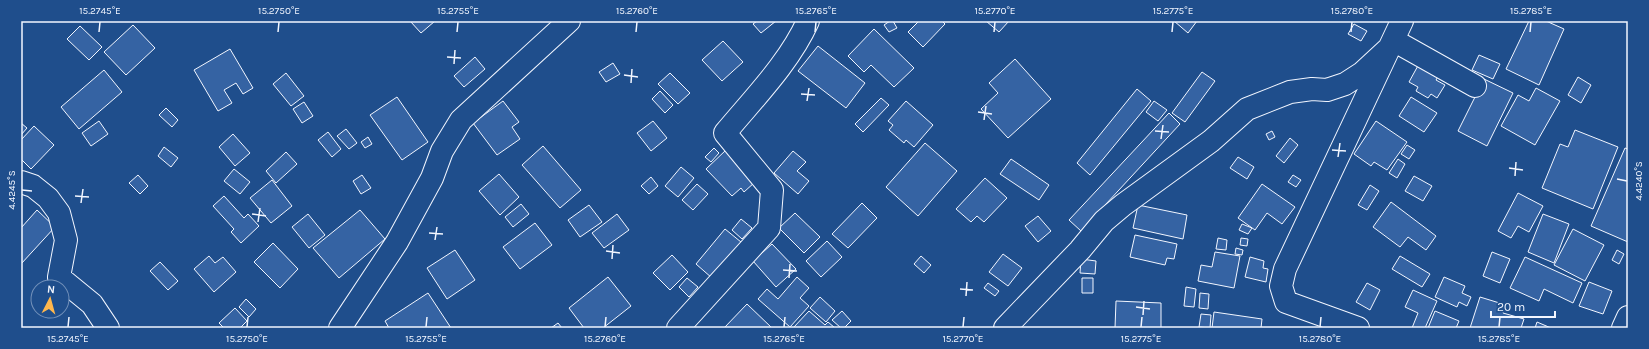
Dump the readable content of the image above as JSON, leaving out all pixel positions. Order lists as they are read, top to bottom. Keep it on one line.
{"scale_bar":"20 m","north":"top","coordinates":["15.2745°E","15.2750°E","15.2755°E","15.2760°E","15.2765°E","15.2770°E","15.2775°E","15.2780°E","15.2785°E","4.4240°S","4.4245°S"]}
